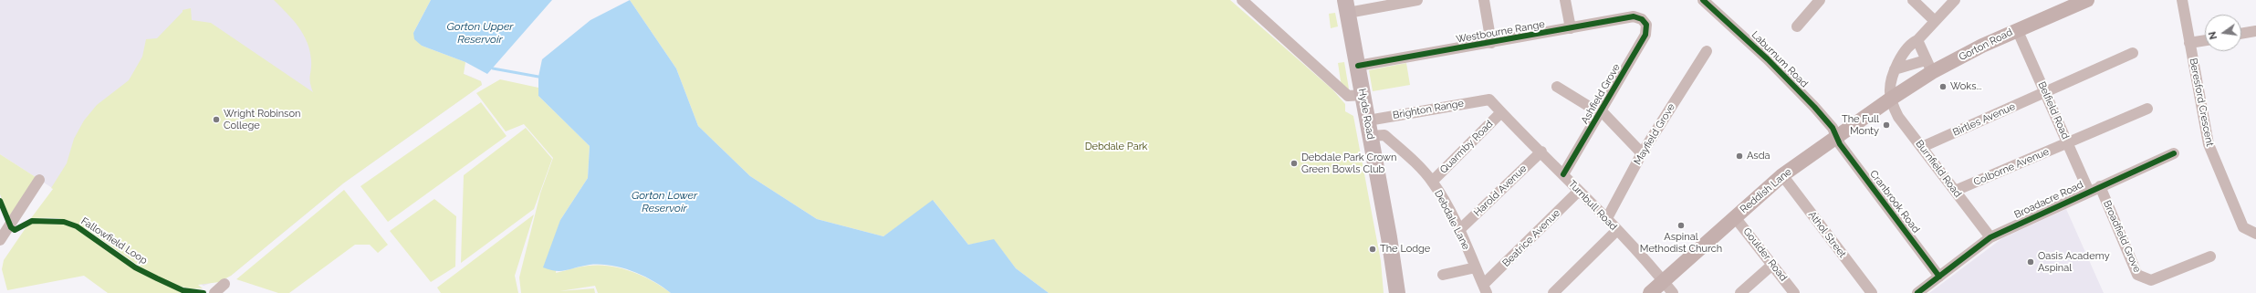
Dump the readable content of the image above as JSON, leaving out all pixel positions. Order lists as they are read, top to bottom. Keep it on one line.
{"streets":{"highway":["Hyde Road"],"main road":["Gorton Road","Reddish Lane"],"street":["Westbourne Range","Laburnum Road","Ashfield Grove","Beresford Crescent","Brighton Range","Belfield Road","Birtles Avenue","Mayfield Grove","Quarmby Road","Colborne Avenue","Burnfield Road","Harold Avenue","Broadacre Road","Cranbrook Road","Turnbull Road","Debdale Lane","Athol Street","Broadfield Grove","Beatrice Avenue","Goulder Road"],"cycle path":["Fallowfield Loop"]},"crossings":[["Westbourne Range","Ashfield Grove"],["Westbourne Range","Hyde Road"],["Gorton Road","Belfield Road"],["Gorton Road","Burnfield Road"],["Gorton Road","Reddish Lane"],["Laburnum Road","Reddish Lane"],["Laburnum Road","Cranbrook Road"],["Ashfield Grove","Turnbull Road"],["Brighton Range","Hyde Road"],["Brighton Range","Turnbull Road"],["Brighton Range","Debdale Lane"],["Belfield Road","Birtles Avenue"],["Belfield Road","Colborne Avenue"],["Belfield Road","Broadacre Road"],["Hyde Road","Debdale Lane"],["Birtles Avenue","Burnfield Road"],["Mayfield Grove","Turnbull Road"],["Quarmby Road","Turnbull Road"],["Quarmby Road","Debdale Lane"],["Colborne Avenue","Burnfield Road"],["Burnfield Road","Reddish Lane"],["Burnfield Road","Broadacre Road"],["Harold Avenue","Turnbull Road"],["Harold Avenue","Debdale Lane"],["Reddish Lane","Cranbrook Road"],["Reddish Lane","Turnbull Road"],["Reddish Lane","Athol Street"],["Reddish Lane","Goulder Road"],["Broadacre Road","Cranbrook Road"],["Broadacre Road","Broadfield Grove"],["Turnbull Road","Beatrice Avenue"],["Debdale Lane","Beatrice Avenue"]],"water":["Gorton Upper Reservoir","Gorton Lower Reservoir"],"parks":["Debdale Park"],"places":["Woks...","Wright Robinson College","The Full Monty","Asda","Debdale Park Crown Green Bowls Club","Aspinal Methodist Church","The Lodge","Oasis Academy Aspinal"],"north":"left"}
